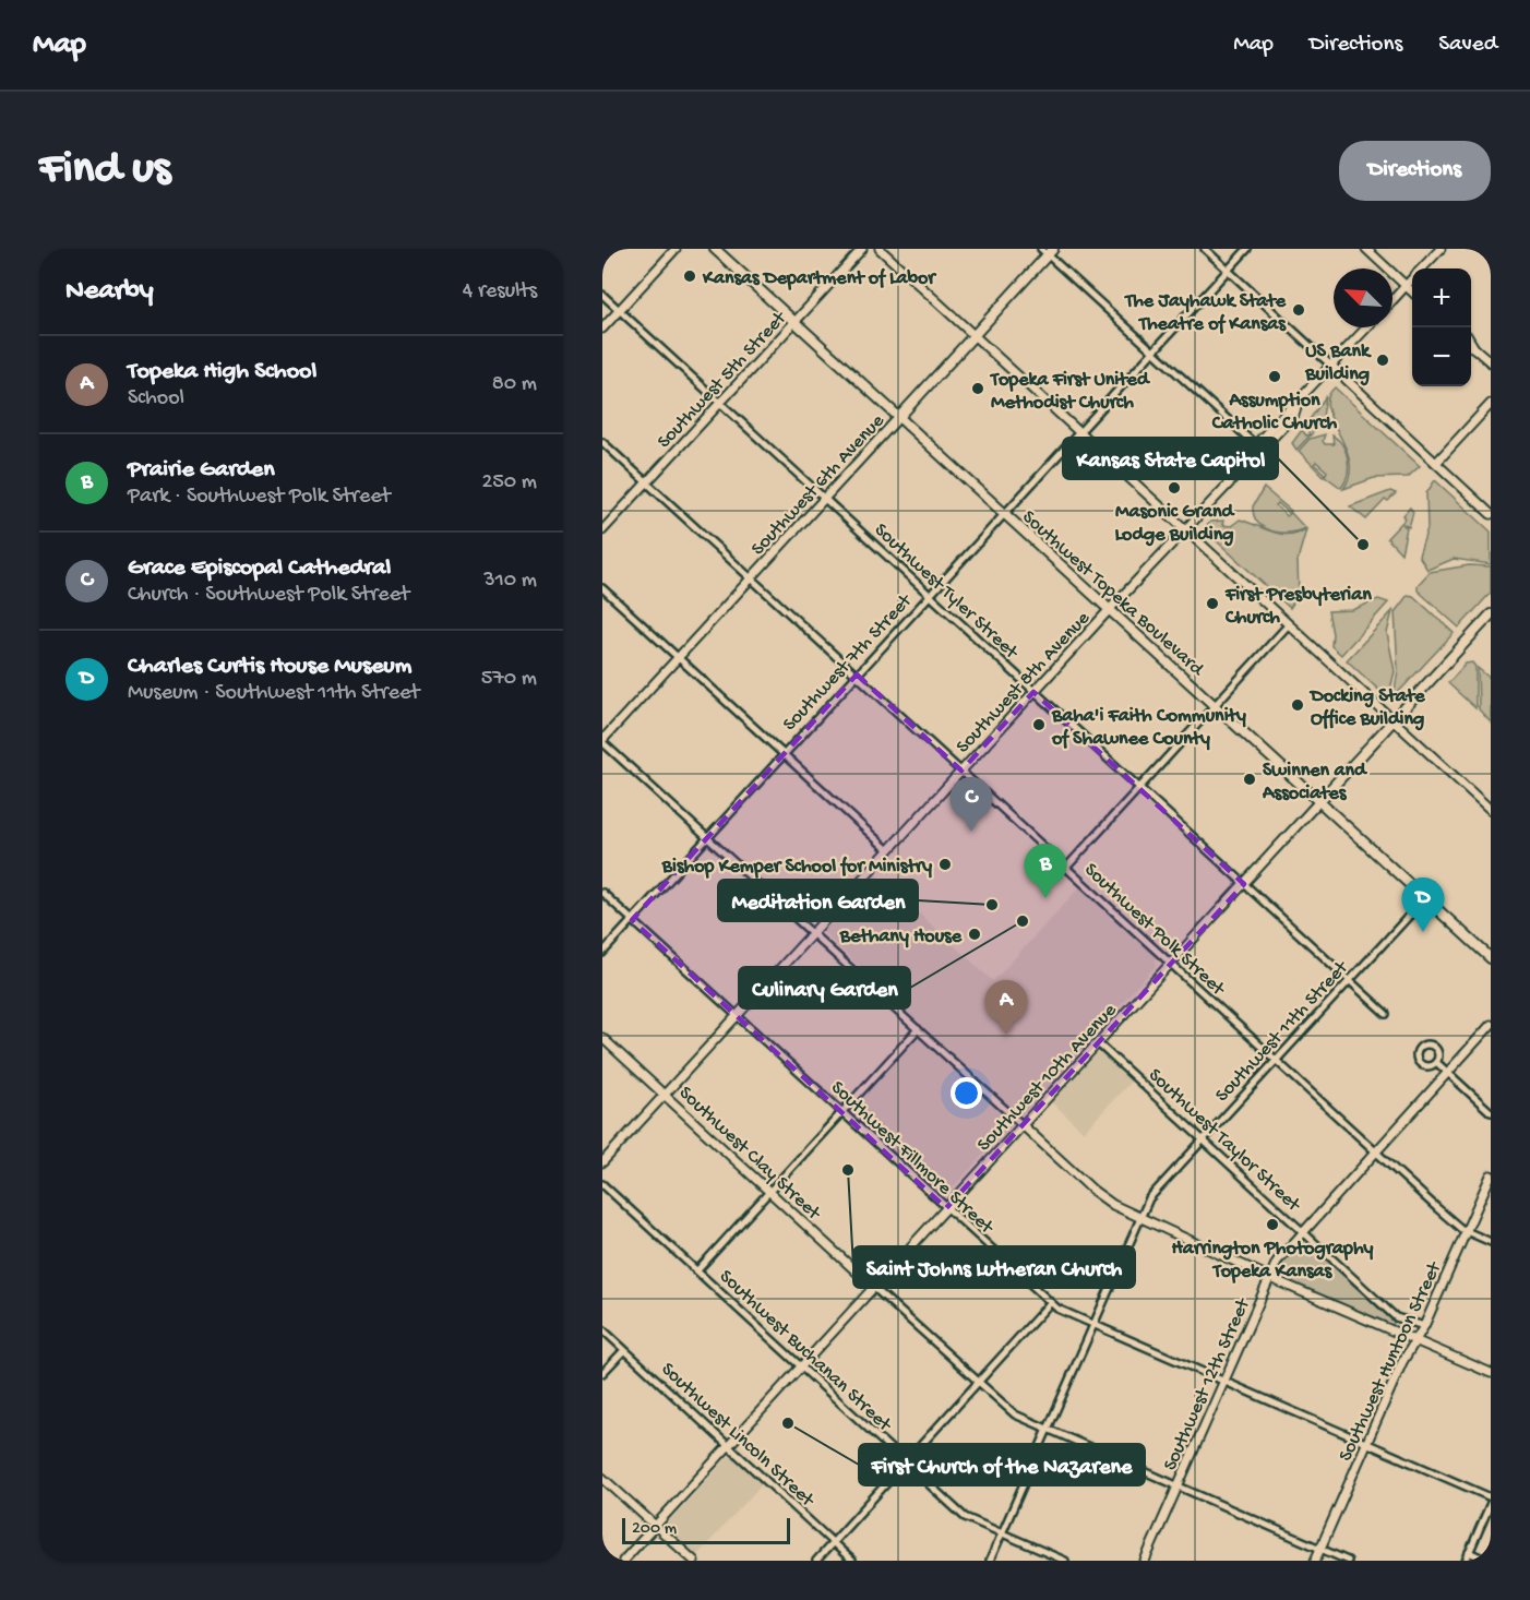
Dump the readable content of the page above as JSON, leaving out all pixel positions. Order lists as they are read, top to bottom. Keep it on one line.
{"streets":{"main road":["Southwest 5th Street","Southwest 6th Avenue","Southwest Topeka Boulevard","Southwest 8th Avenue","Southwest 10th Avenue","Southwest Clay Street","Southwest Huntoon Street","Southwest 12th Street"],"street":["Southwest Tyler Street","Southwest 7th Street","Southwest Polk Street","Southwest 11th Street","Southwest Taylor Street","Southwest Fillmore Street","Southwest Buchanan Street","Southwest Lincoln Street"]},"crossings":[["Southwest 5th Street","Southwest Tyler Street"],["Southwest 5th Street","Southwest Topeka Boulevard"],["Southwest 5th Street","Southwest Polk Street"],["Southwest 6th Avenue","Southwest Tyler Street"],["Southwest 6th Avenue","Southwest Topeka Boulevard"],["Southwest 6th Avenue","Southwest Polk Street"],["Southwest Tyler Street","Southwest 7th Street"],["Southwest Tyler Street","Southwest 8th Avenue"],["Southwest Tyler Street","Southwest 11th Street"],["Southwest Tyler Street","Southwest 10th Avenue"],["Southwest Topeka Boulevard","Southwest 7th Street"],["Southwest Topeka Boulevard","Southwest 8th Avenue"],["Southwest Topeka Boulevard","Southwest 11th Street"],["Southwest Topeka Boulevard","Southwest 10th Avenue"],["Southwest 7th Street","Southwest Polk Street"],["Southwest 7th Street","Southwest Fillmore Street"],["Southwest 8th Avenue","Southwest Polk Street"],["Southwest 8th Avenue","Southwest Clay Street"],["Southwest 8th Avenue","Southwest Fillmore Street"],["Southwest Polk Street","Southwest 11th Street"],["Southwest Polk Street","Southwest 10th Avenue"],["Southwest Polk Street","Southwest Huntoon Street"],["Southwest Polk Street","Southwest 12th Street"],["Southwest 11th Street","Southwest Taylor Street"],["Southwest 11th Street","Southwest Clay Street"],["Southwest 11th Street","Southwest Fillmore Street"],["Southwest 11th Street","Southwest Buchanan Street"],["Southwest 10th Avenue","Southwest Taylor Street"],["Southwest 10th Avenue","Southwest Clay Street"],["Southwest 10th Avenue","Southwest Fillmore Street"],["Southwest 10th Avenue","Southwest Buchanan Street"],["Southwest 10th Avenue","Southwest Lincoln Street"],["Southwest Taylor Street","Southwest Huntoon Street"],["Southwest Taylor Street","Southwest 12th Street"],["Southwest Clay Street","Southwest Huntoon Street"],["Southwest Clay Street","Southwest 12th Street"],["Southwest Fillmore Street","Southwest Huntoon Street"],["Southwest Fillmore Street","Southwest 12th Street"]],"places":["Kansas Department of Labor","The Jayhawk State Theatre of Kansas","US Bank Building","Assumption Catholic Church","Topeka First United Methodist Church","Masonic Grand Lodge Building","Kansas State Capitol","First Presbyterian Church","Docking State Office Building","Baha'i Faith Community of Shawnee County","Swinnen and Associates","Bishop Kemper School for Ministry","Meditation Garden","Culinary Garden","Bethany House","Saint Johns Lutheran Church","Harrington Photography Topeka Kansas","First Church of the Nazarene"],"scale_bar":"200 m","north":"top left","page":{"header":"Map","nav":["Map","Directions","Saved"],"buttons":"Directions","title":"Find us","heading":["Nearby","4 results"],"map_buttons":["+","−"],"list":[{"mark":"A","name":"Topeka High School","note":"School","value":"80 m"},{"mark":"B","name":"Prairie Garden","note":"Park · Southwest Polk Street","value":"250 m"},{"mark":"C","name":"Grace Episcopal Cathedral","note":"Church · Southwest Polk Street","value":"310 m"},{"mark":"D","name":"Charles Curtis House Museum","note":"Museum · Southwest 11th Street","value":"570 m"}],"pins":["C","B","D","A"],"scale":"200 m"}}
